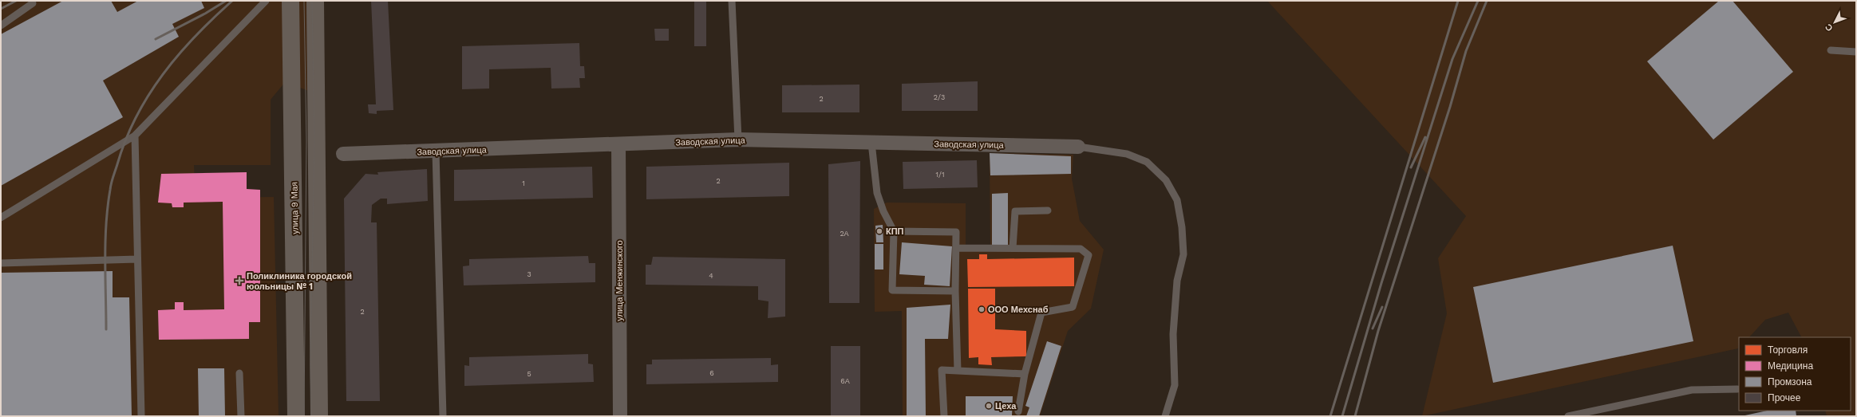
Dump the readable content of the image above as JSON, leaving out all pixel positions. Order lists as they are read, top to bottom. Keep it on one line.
{"streets":{"main road":["улица 9 Мая"],"street":["Заводская улица","улица Менжинского"]},"crossings":[["Заводская улица","улица Менжинского"]],"places":{"other":["КПП","ООО Мехснаб","Цеха"],"health":["Поликлиника городской юольницы № 1"]},"house_numbers":["2/3","2","1/1","2","1","2А","3","4","2","6","5","6А"],"legend":["Торговля","Медицина","Промзона","Прочее"],"north":"bottom left"}
